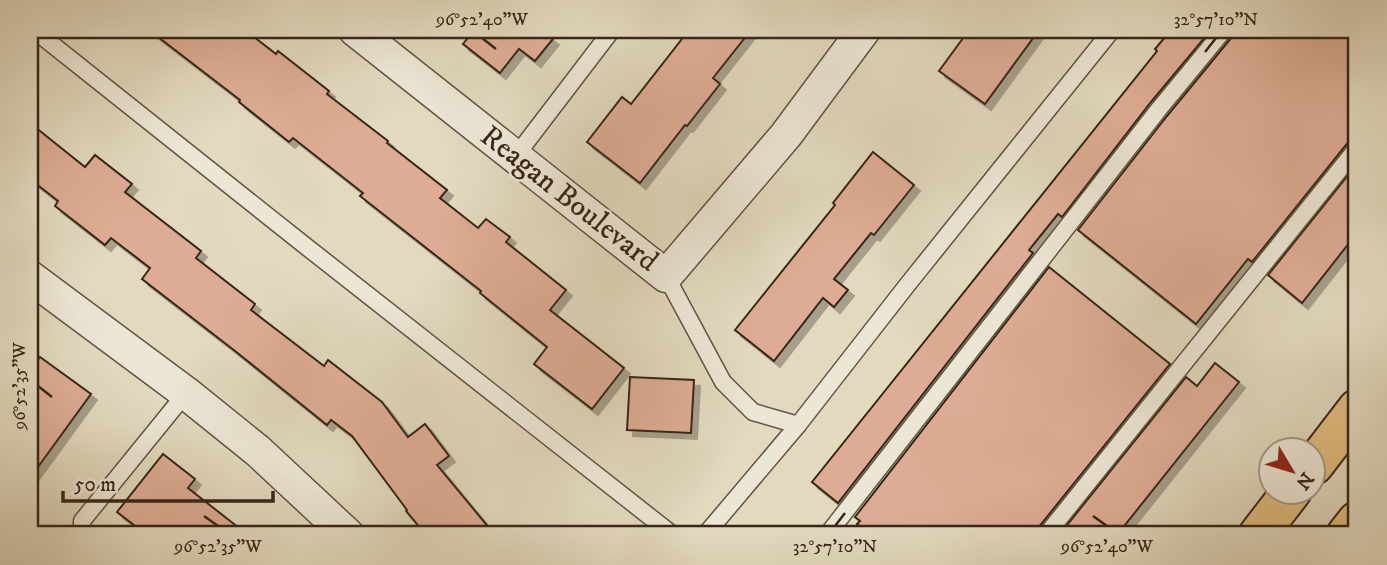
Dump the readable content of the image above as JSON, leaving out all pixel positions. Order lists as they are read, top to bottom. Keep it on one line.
{"streets":{"street":["Reagan Boulevard"]},"scale_bar":"50 m","north":"bottom right","coordinates":["96°52'40\"W","32°57'10\"N","96°52'35\"W"]}
